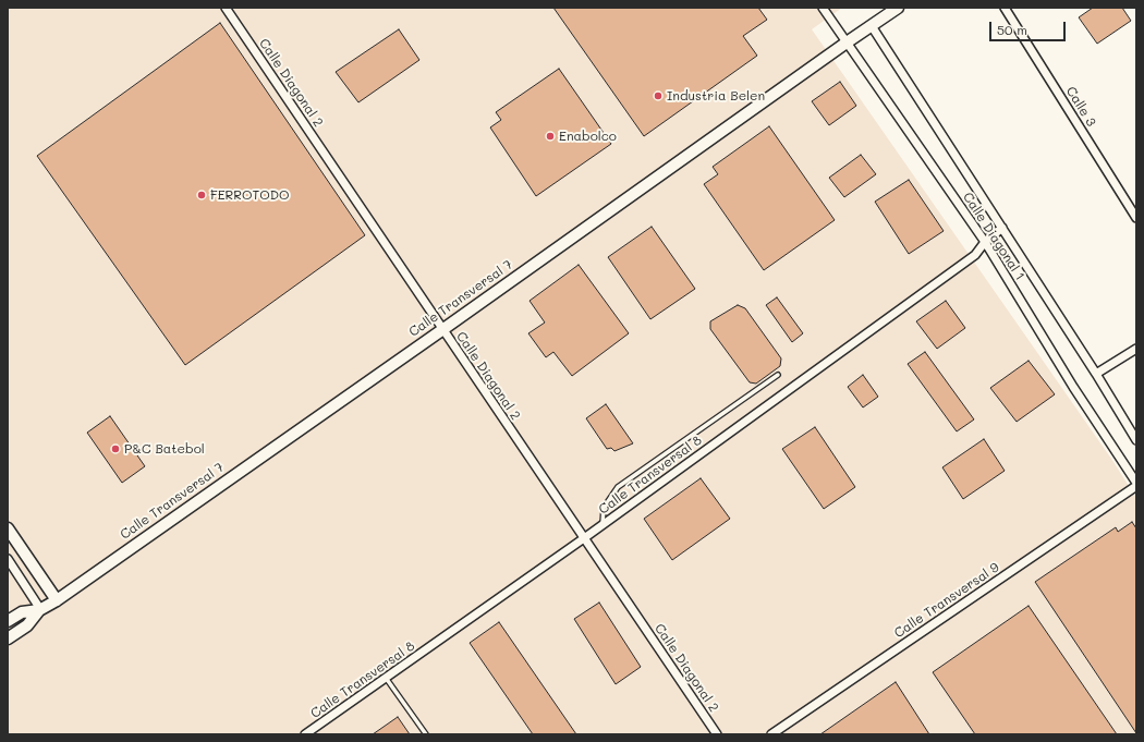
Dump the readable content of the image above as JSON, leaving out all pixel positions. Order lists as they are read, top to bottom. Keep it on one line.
{"streets":{"street":["Calle Diagonal 2","Calle 3","Calle Diagonal 1","Calle Transversal 7","Calle Transversal 8","Calle Transversal 9"]},"crossings":[["Calle Diagonal 2","Calle Transversal 7"],["Calle Diagonal 2","Calle Transversal 8"],["Calle Diagonal 1","Calle Transversal 7"],["Calle Diagonal 1","Calle Transversal 8"],["Calle Diagonal 1","Calle Transversal 9"]],"places":["Industria Belen","Enabolco","FERROTODO","P&C Batebol"],"scale_bar":"50 m"}
